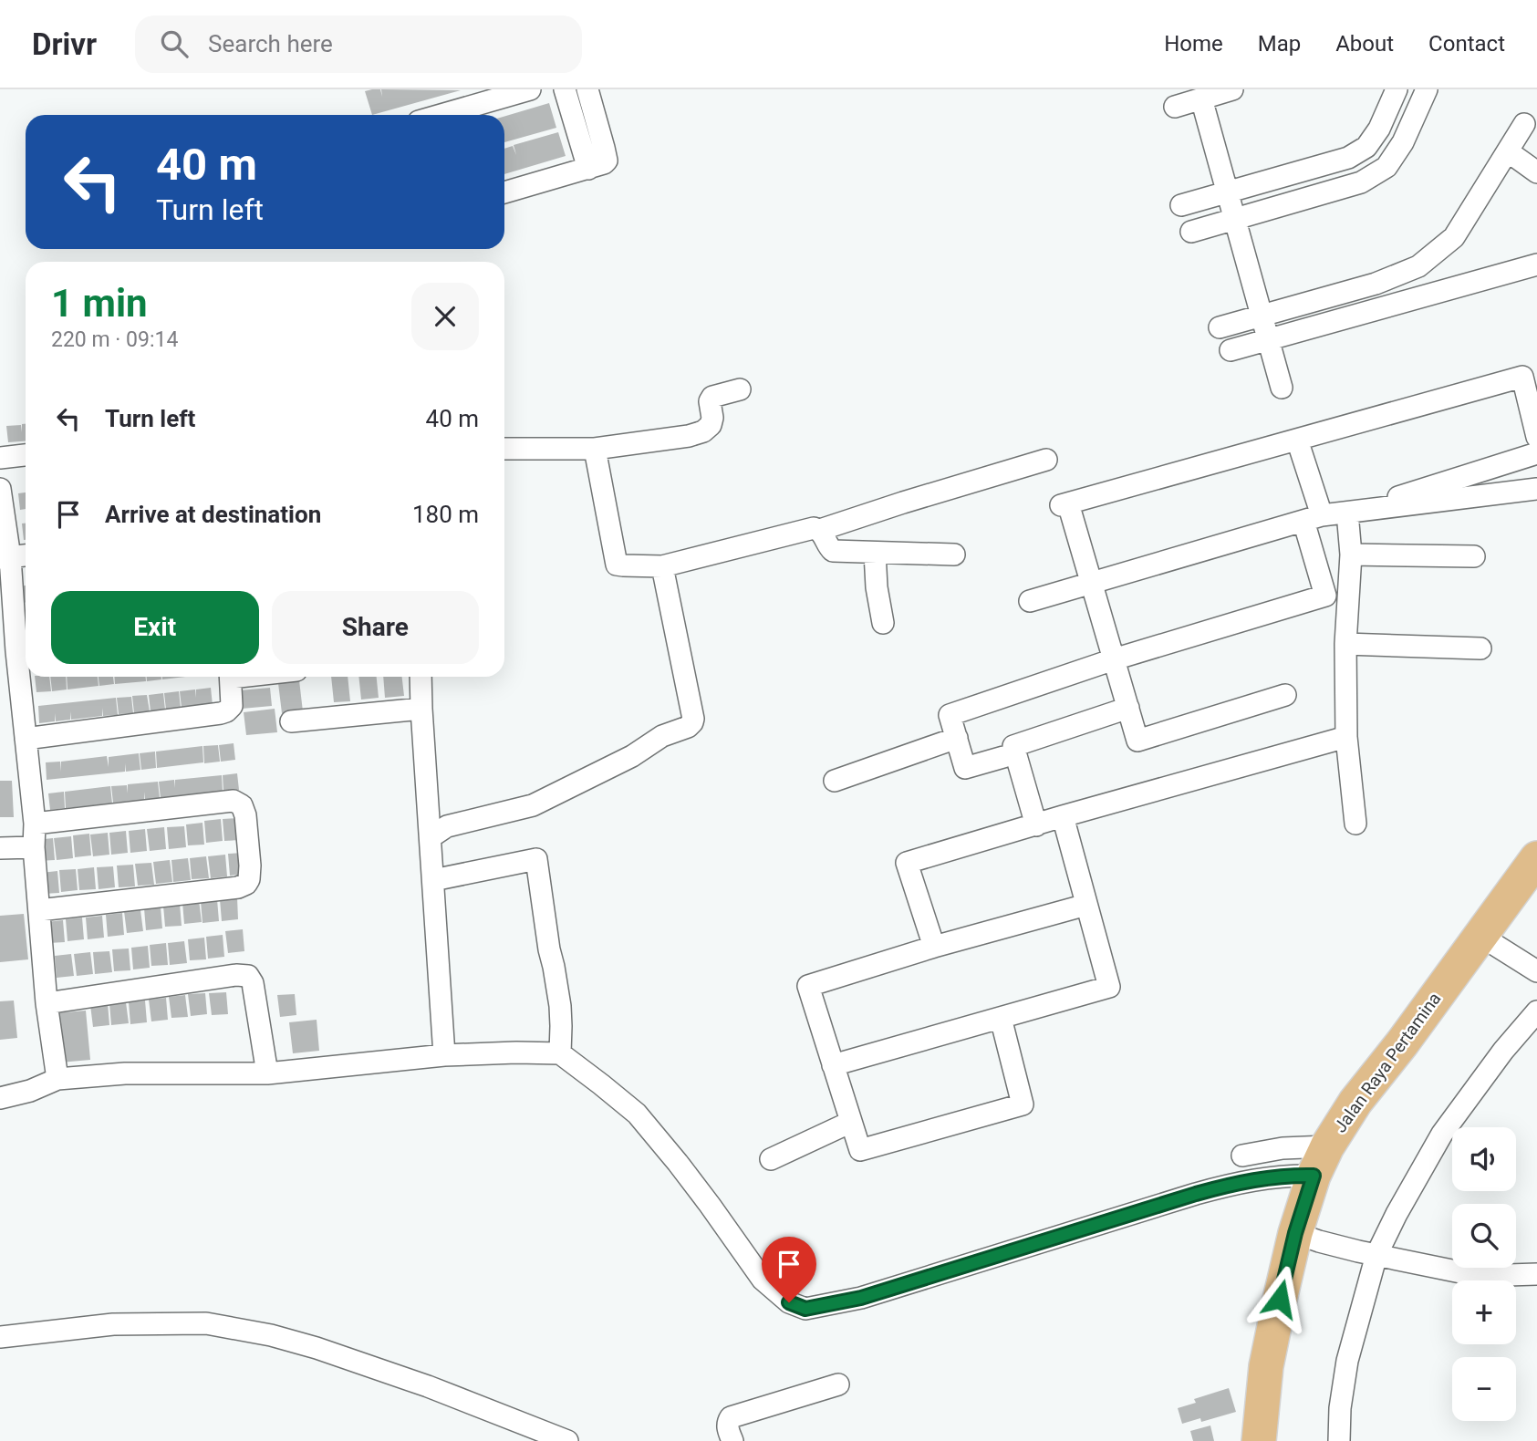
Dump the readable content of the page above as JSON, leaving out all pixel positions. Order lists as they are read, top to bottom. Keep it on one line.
{"streets":{"main road":["Jalan Raya Pertamina"]},"page":{"header":"Drivr","search":"Search here","nav":["Home","Map","About","Contact"],"turn":["40 m","Turn left"],"heading":["1 min","220 m · 09:14"],"list":[{"name":"Turn left","value":"40 m"},{"name":"Arrive at destination","value":"180 m"}],"buttons":["Exit","Share"],"map_buttons":["+","−"]}}
